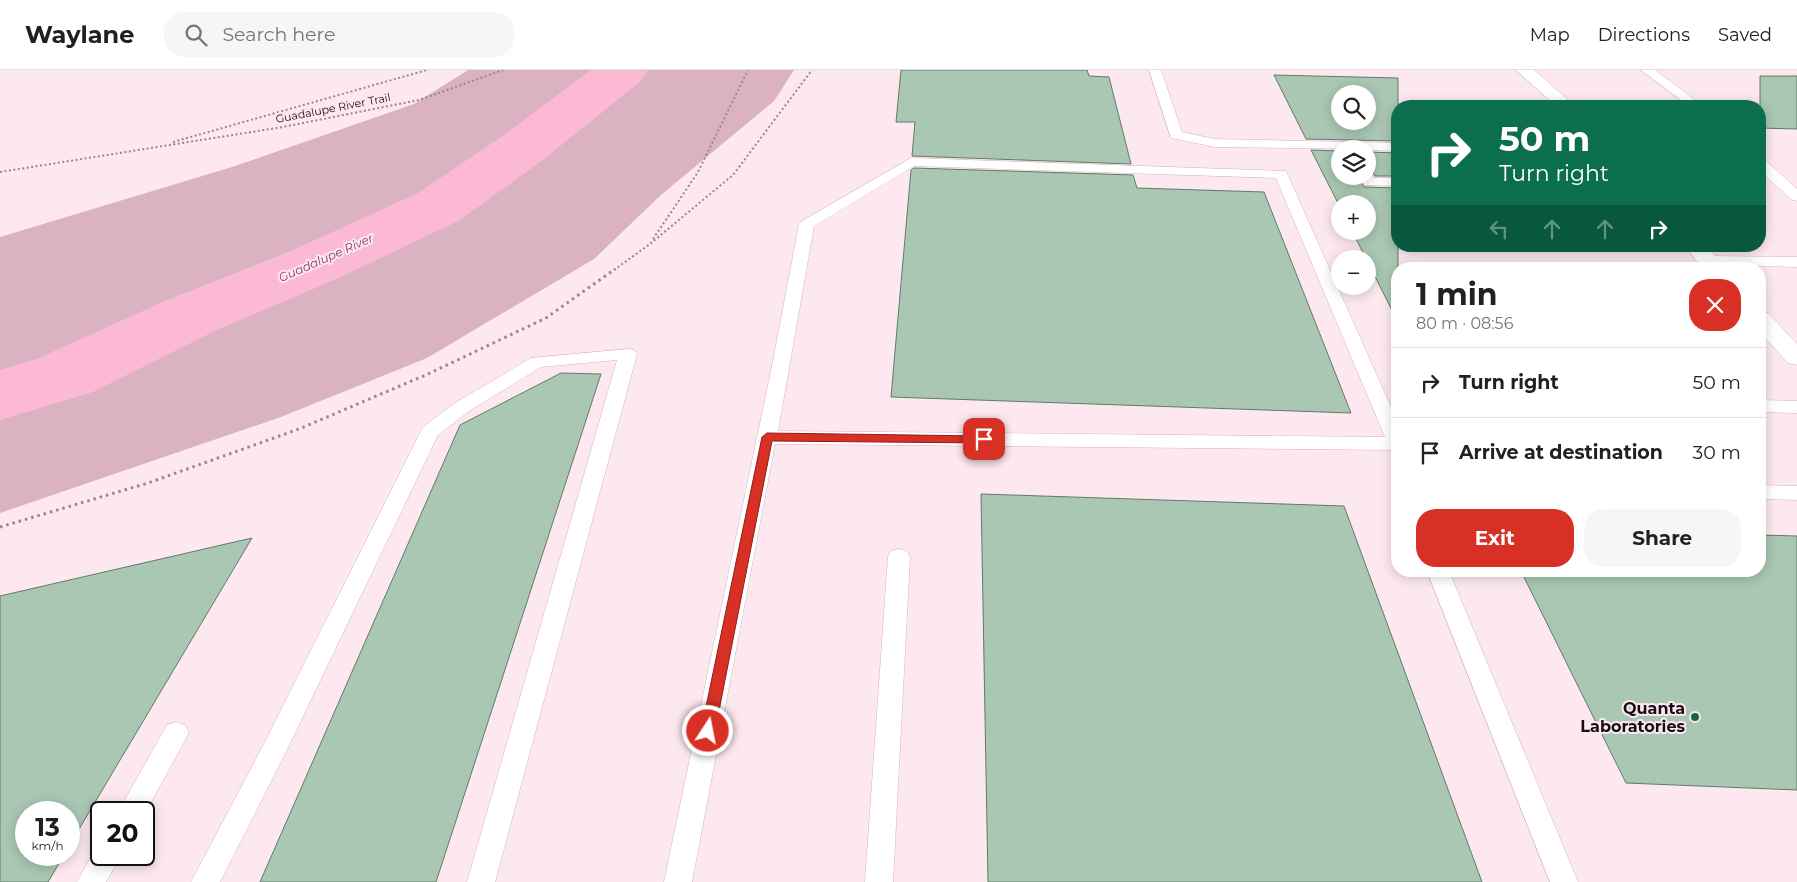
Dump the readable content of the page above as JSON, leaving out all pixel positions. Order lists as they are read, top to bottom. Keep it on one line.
{"streets":{"path":["Guadalupe River Trail"]},"water":["Guadalupe River"],"places":["Quanta Laboratories"],"page":{"header":"Waylane","search":"Search here","nav":["Map","Directions","Saved"],"map_buttons":["+","−"],"turn":["50 m","Turn right"],"heading":["1 min","80 m · 08:56"],"list":[{"name":"Turn right","value":"50 m"},{"name":"Arrive at destination","value":"30 m"}],"buttons":["Exit","Share"],"speed":"13 km/h","limit":"20"}}
